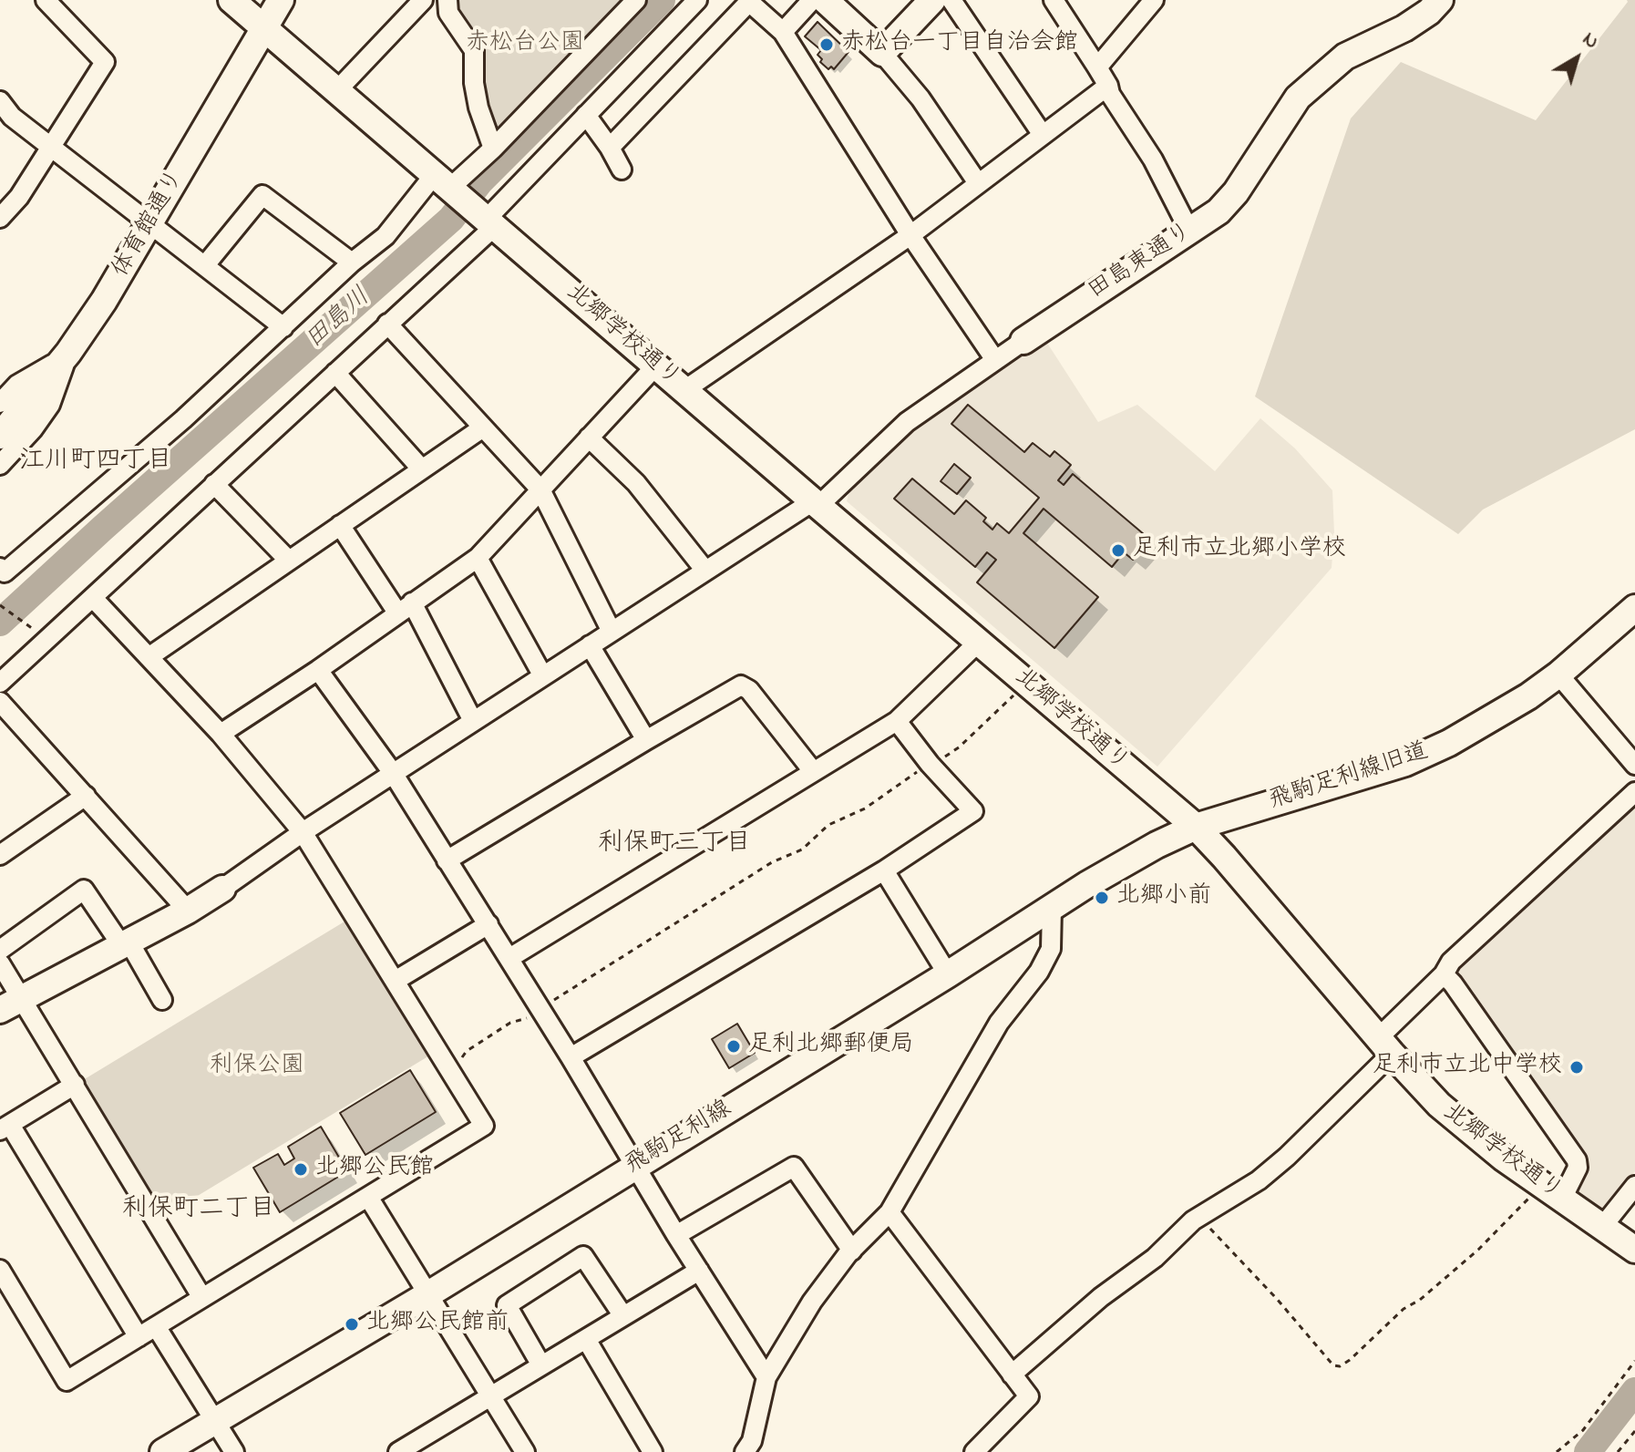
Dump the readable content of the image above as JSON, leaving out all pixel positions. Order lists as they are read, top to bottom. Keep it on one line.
{"streets":{"street":["体育館通り","田島東通り","北郷学校通り","飛駒足利線旧道","飛駒足利線"]},"crossings":[["田島東通り","北郷学校通り"],["北郷学校通り","飛駒足利線旧道"],["北郷学校通り","飛駒足利線"],["飛駒足利線旧道","飛駒足利線"]],"districts":["江川町四丁目","利保町三丁目","利保町二丁目"],"water":["田島川"],"parks":["赤松台公園","利保公園"],"places":["赤松台一丁目自治会館","足利市立北郷小学校","北郷小前","足利北郷郵便局","足利市立北中学校","北郷公民館","北郷公民館前"],"north":"top right"}
